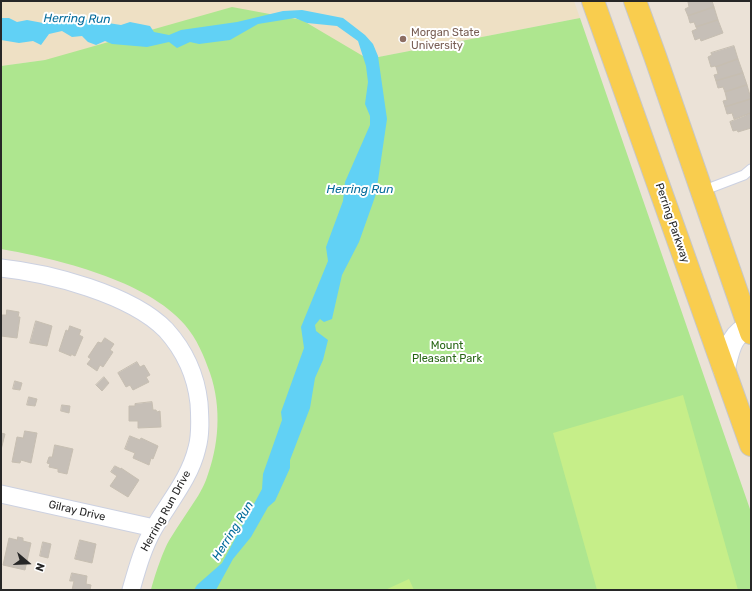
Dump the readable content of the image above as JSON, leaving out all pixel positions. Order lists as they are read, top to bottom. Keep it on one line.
{"streets":{"main road":["Perring Parkway"],"street":["Gilray Drive","Herring Run Drive"]},"crossings":[["Gilray Drive","Herring Run Drive"]],"water":["Herring Run"],"parks":["Mount Pleasant Park"],"places":["Morgan State University"],"north":"right"}
